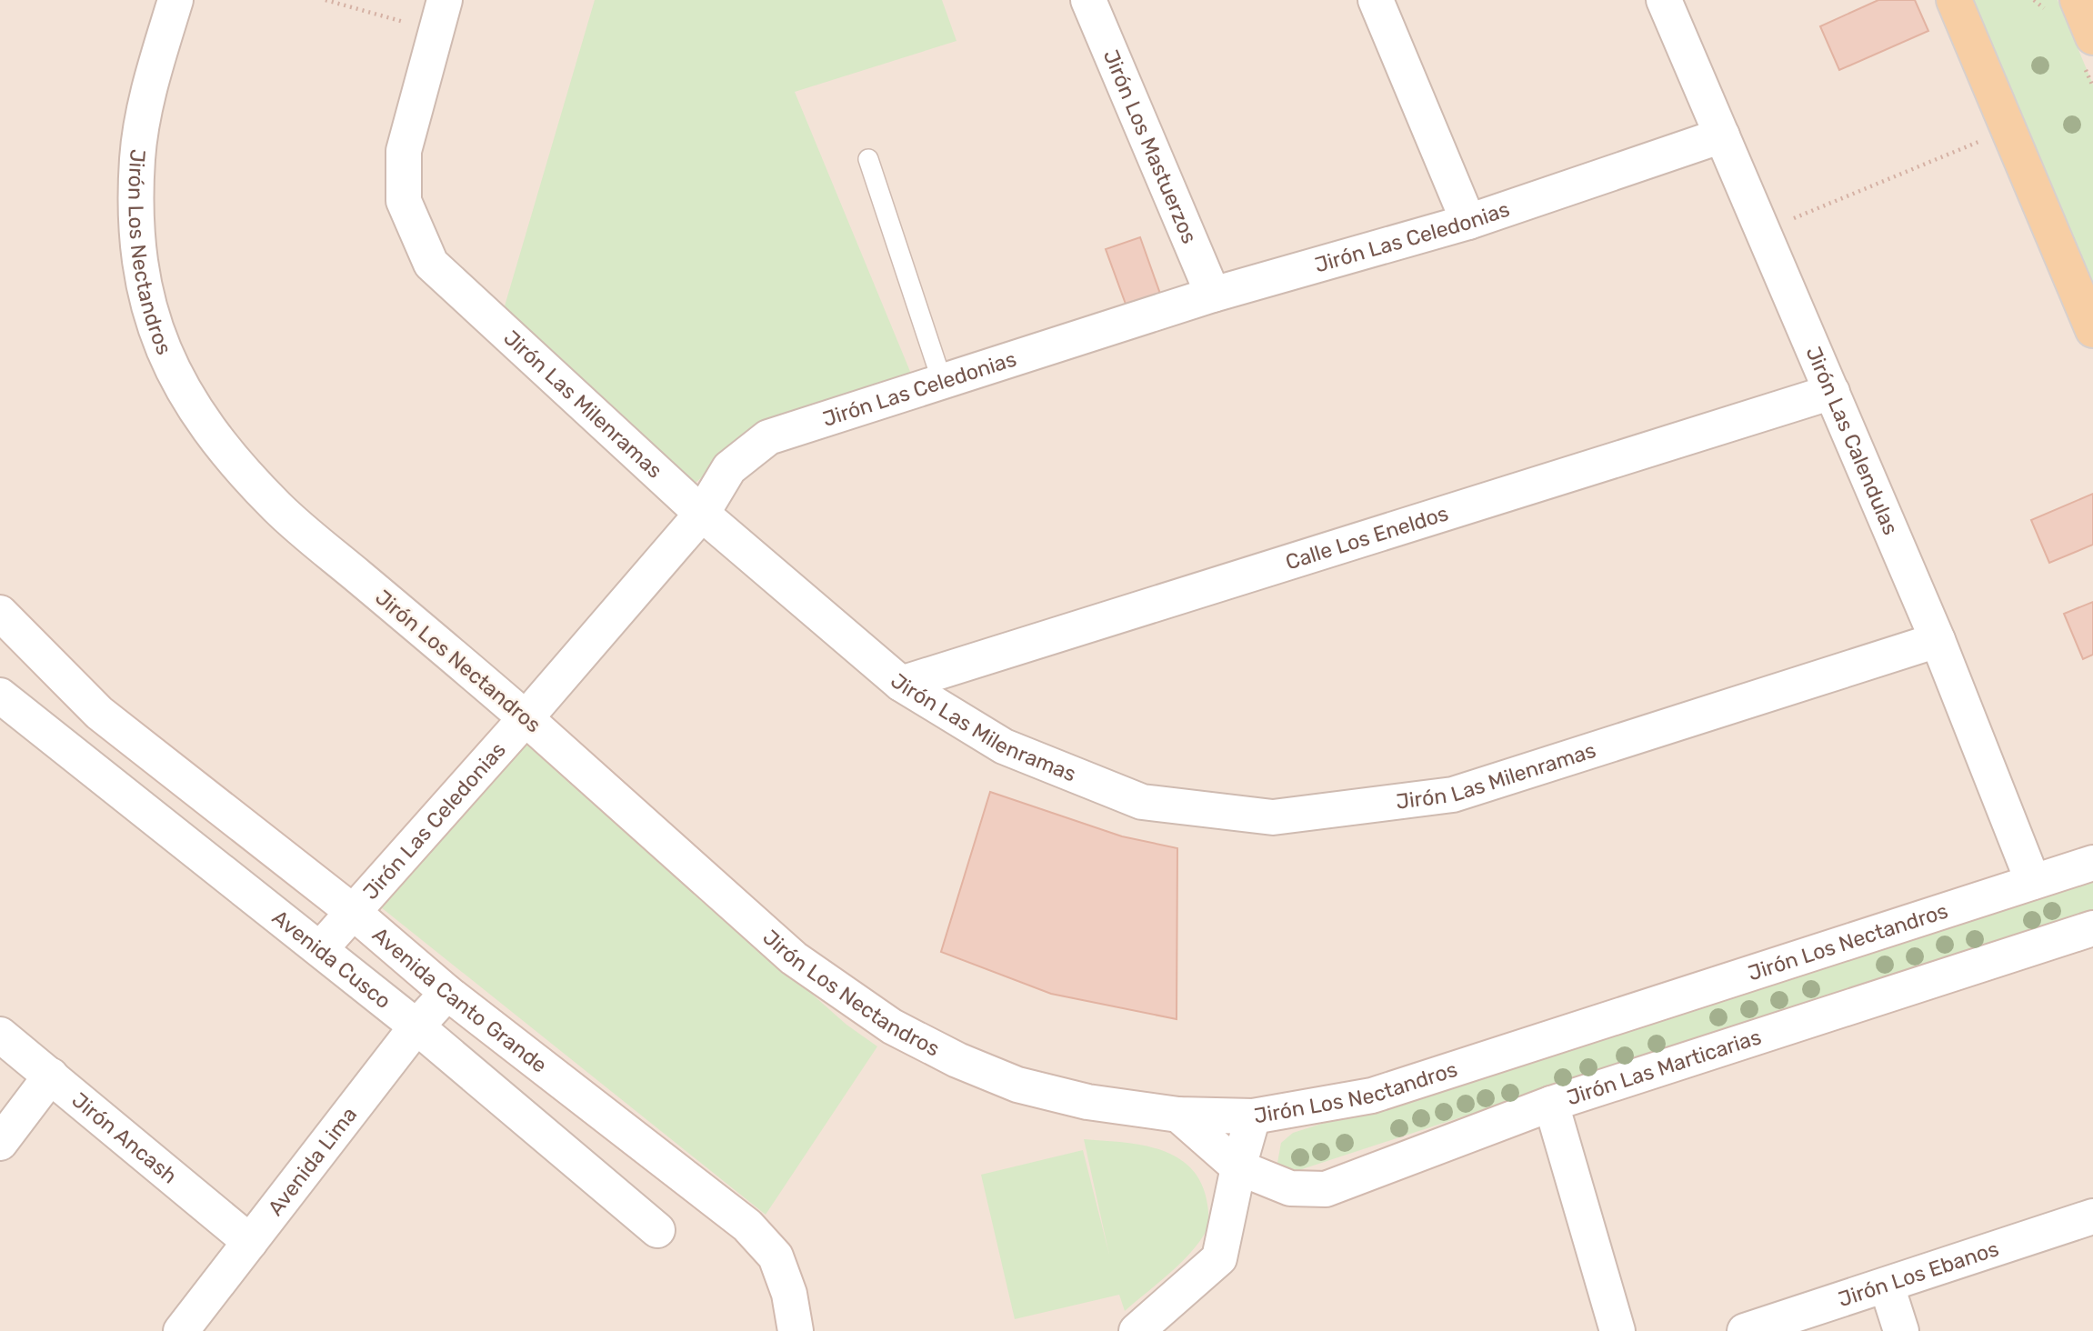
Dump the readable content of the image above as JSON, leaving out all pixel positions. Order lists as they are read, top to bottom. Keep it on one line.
{"streets":{"street":["Jirón Los Mastuerzos","Jirón Las Celedonias","Jirón Los Nectandros","Jirón Las Milenramas","Jirón Las Calendulas","Calle Los Eneldos","Avenida Cusco","Avenida Canto Grande","Jirón Las Marticarias","Jirón Ancash","Avenida Lima","Jirón Los Ebanos"]},"crossings":[["Jirón Los Mastuerzos","Jirón Las Celedonias"],["Jirón Las Celedonias","Jirón Los Nectandros"],["Jirón Las Celedonias","Jirón Las Milenramas"],["Jirón Las Celedonias","Jirón Las Calendulas"],["Jirón Las Celedonias","Avenida Cusco"],["Jirón Las Celedonias","Avenida Canto Grande"],["Jirón Los Nectandros","Jirón Las Calendulas"],["Jirón Los Nectandros","Jirón Las Marticarias"],["Jirón Las Milenramas","Jirón Las Calendulas"],["Jirón Las Milenramas","Calle Los Eneldos"],["Jirón Las Calendulas","Calle Los Eneldos"],["Avenida Cusco","Avenida Lima"],["Avenida Canto Grande","Avenida Lima"],["Jirón Ancash","Avenida Lima"]]}
